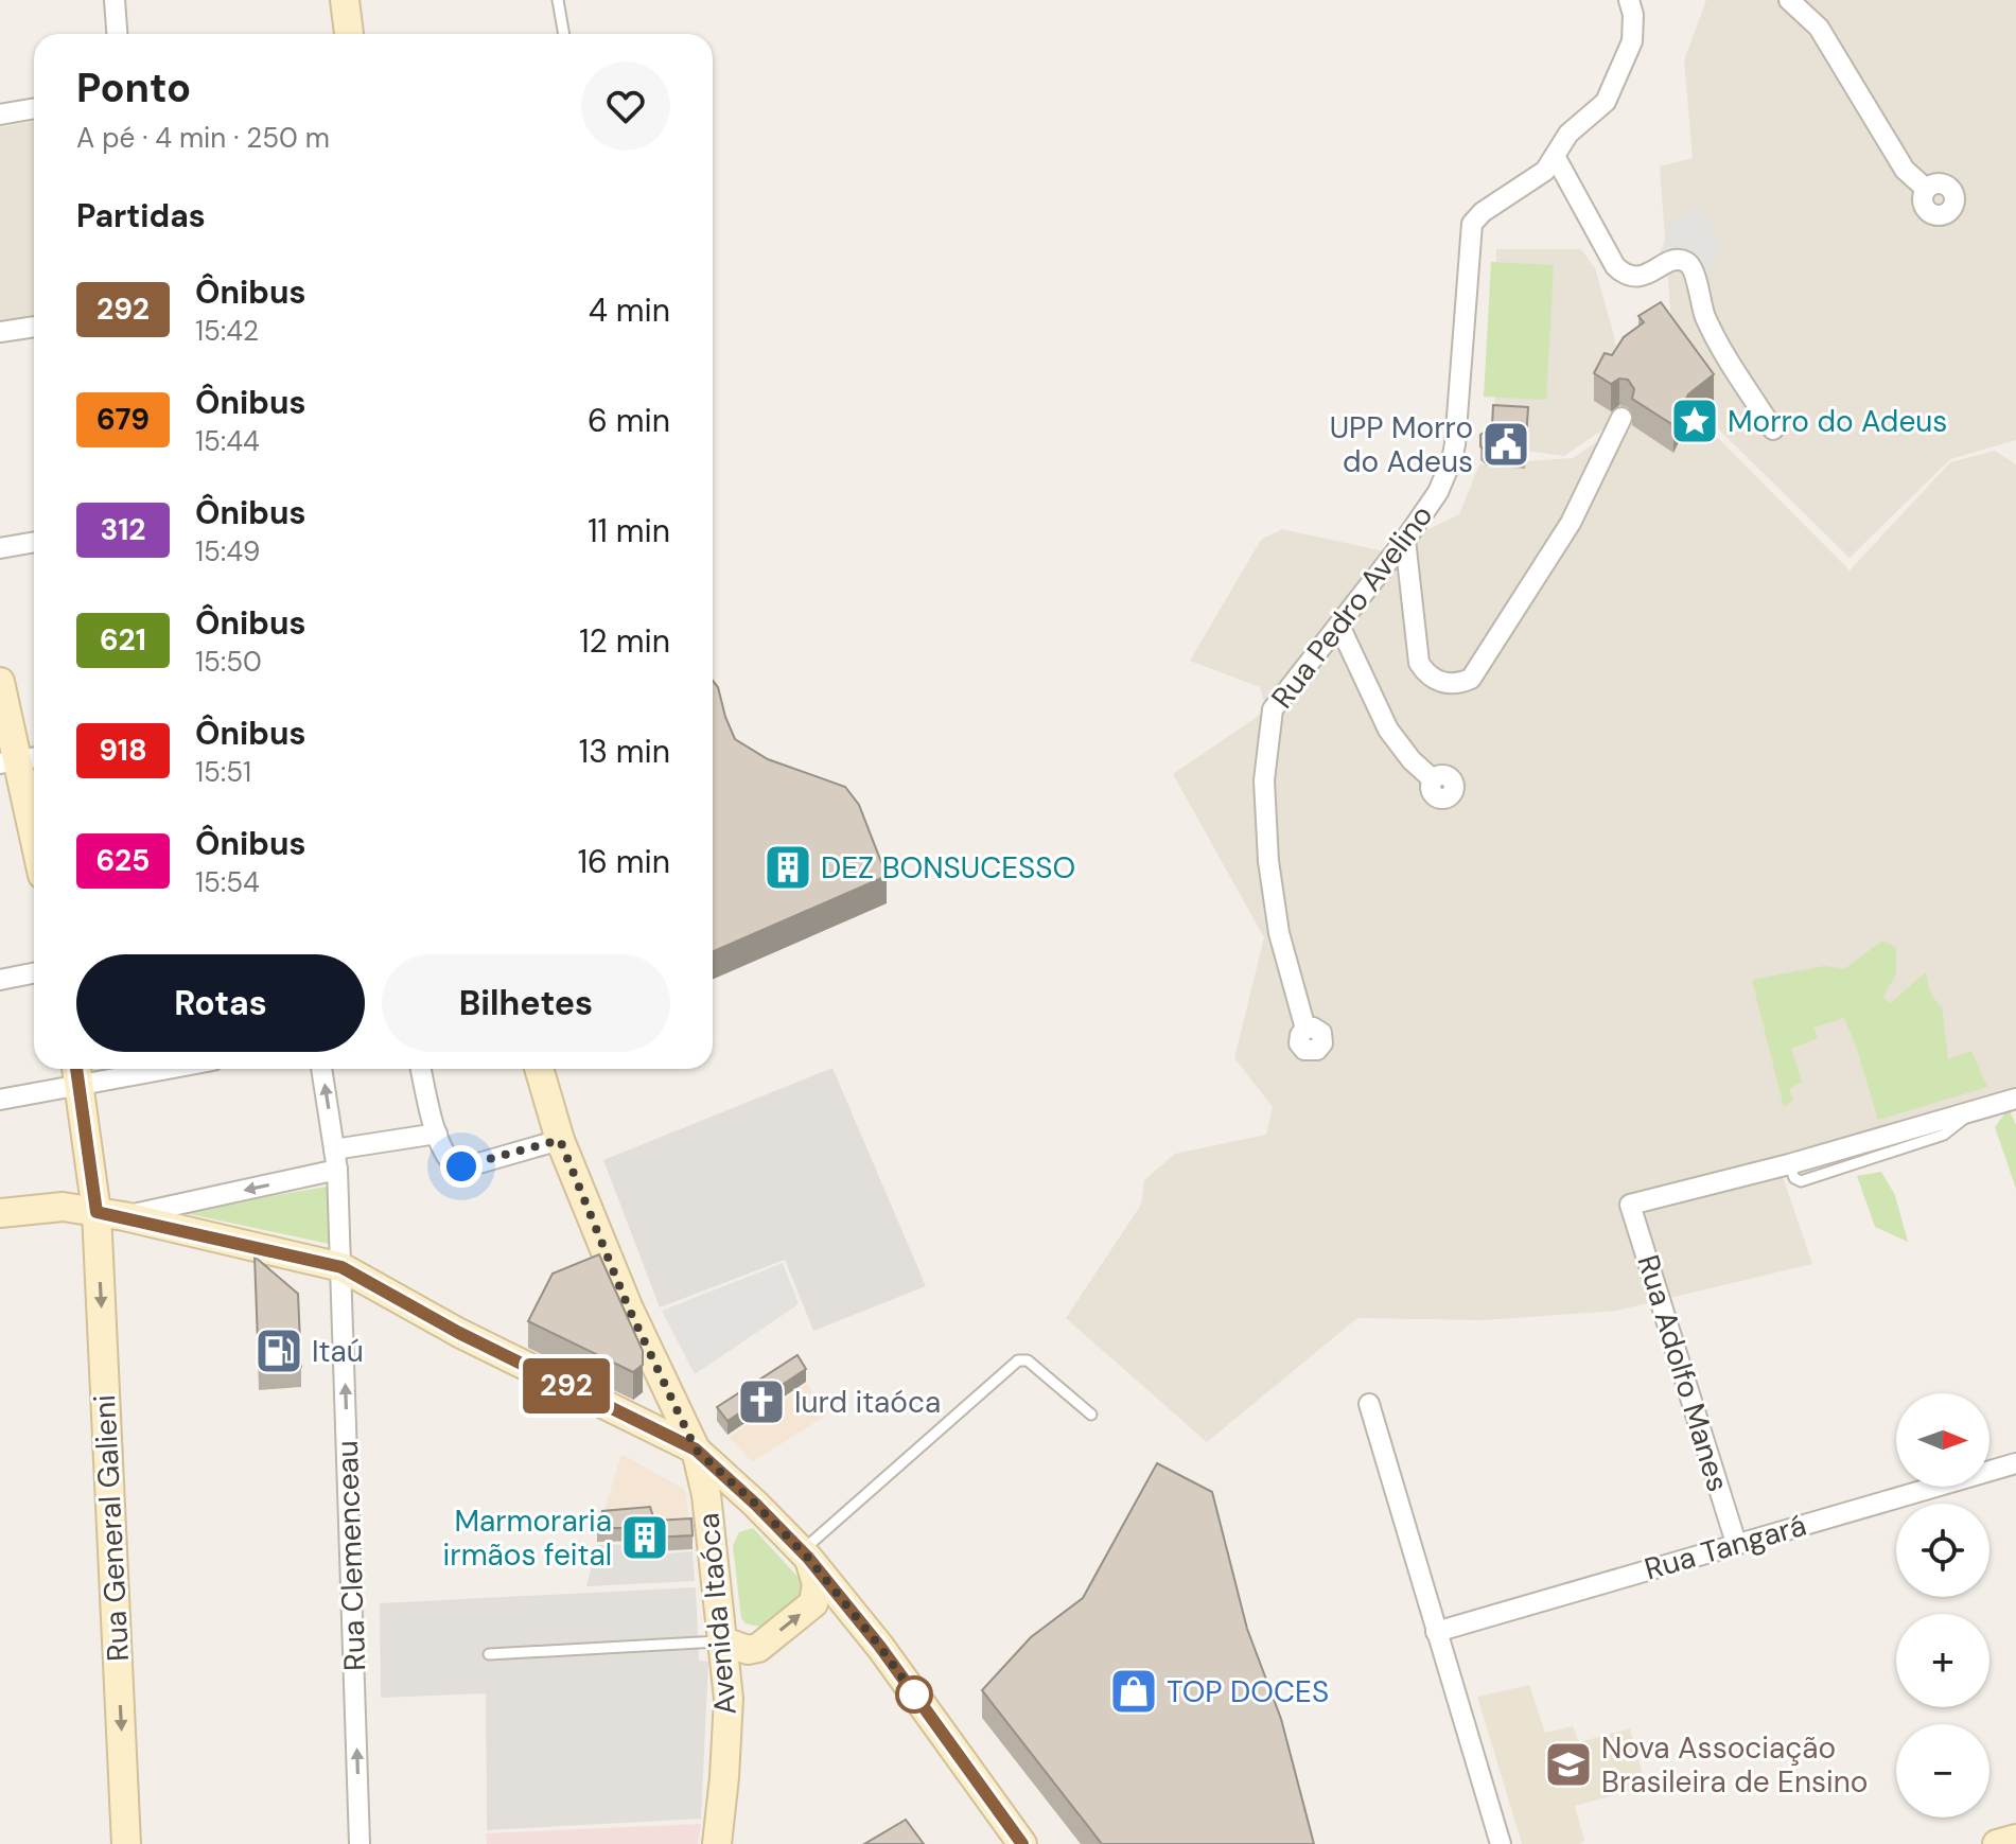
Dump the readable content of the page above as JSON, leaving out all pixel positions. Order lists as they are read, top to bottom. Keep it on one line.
{"streets":{"street":["Rua Pedro Avelino","Rua Adolfo Manes","Rua General Galieni","Rua Tangará","Rua Clemenceau","Avenida Itaóca"]},"crossings":[["Rua Adolfo Manes","Rua Tangará"]],"one_way":["Rua General Galieni","Rua Clemenceau"],"places":{"place":["Morro do Adeus"],"public building":["UPP Morro do Adeus"],"building":["DEZ BONSUCESSO","Marmoraria irmãos feital"],"fuel station":["Itaú"],"church":["Iurd itaóca"],"shop":["TOP DOCES"],"school or university":["Nova Associação Brasileira de Ensino"]},"lines":["bus line 292"],"north":"right","page":{"on_map":"292","heading":[["Ponto","A pé · 4 min · 250 m"],"Partidas"],"list":[{"mark":"292","name":"Ônibus","note":"15:42","value":"4 min"},{"mark":"679","name":"Ônibus","note":"15:44","value":"6 min"},{"mark":"312","name":"Ônibus","note":"15:49","value":"11 min"},{"mark":"621","name":"Ônibus","note":"15:50","value":"12 min"},{"mark":"918","name":"Ônibus","note":"15:51","value":"13 min"},{"mark":"625","name":"Ônibus","note":"15:54","value":"16 min"}],"buttons":["Rotas","Bilhetes"],"map_buttons":["+","−"]}}
